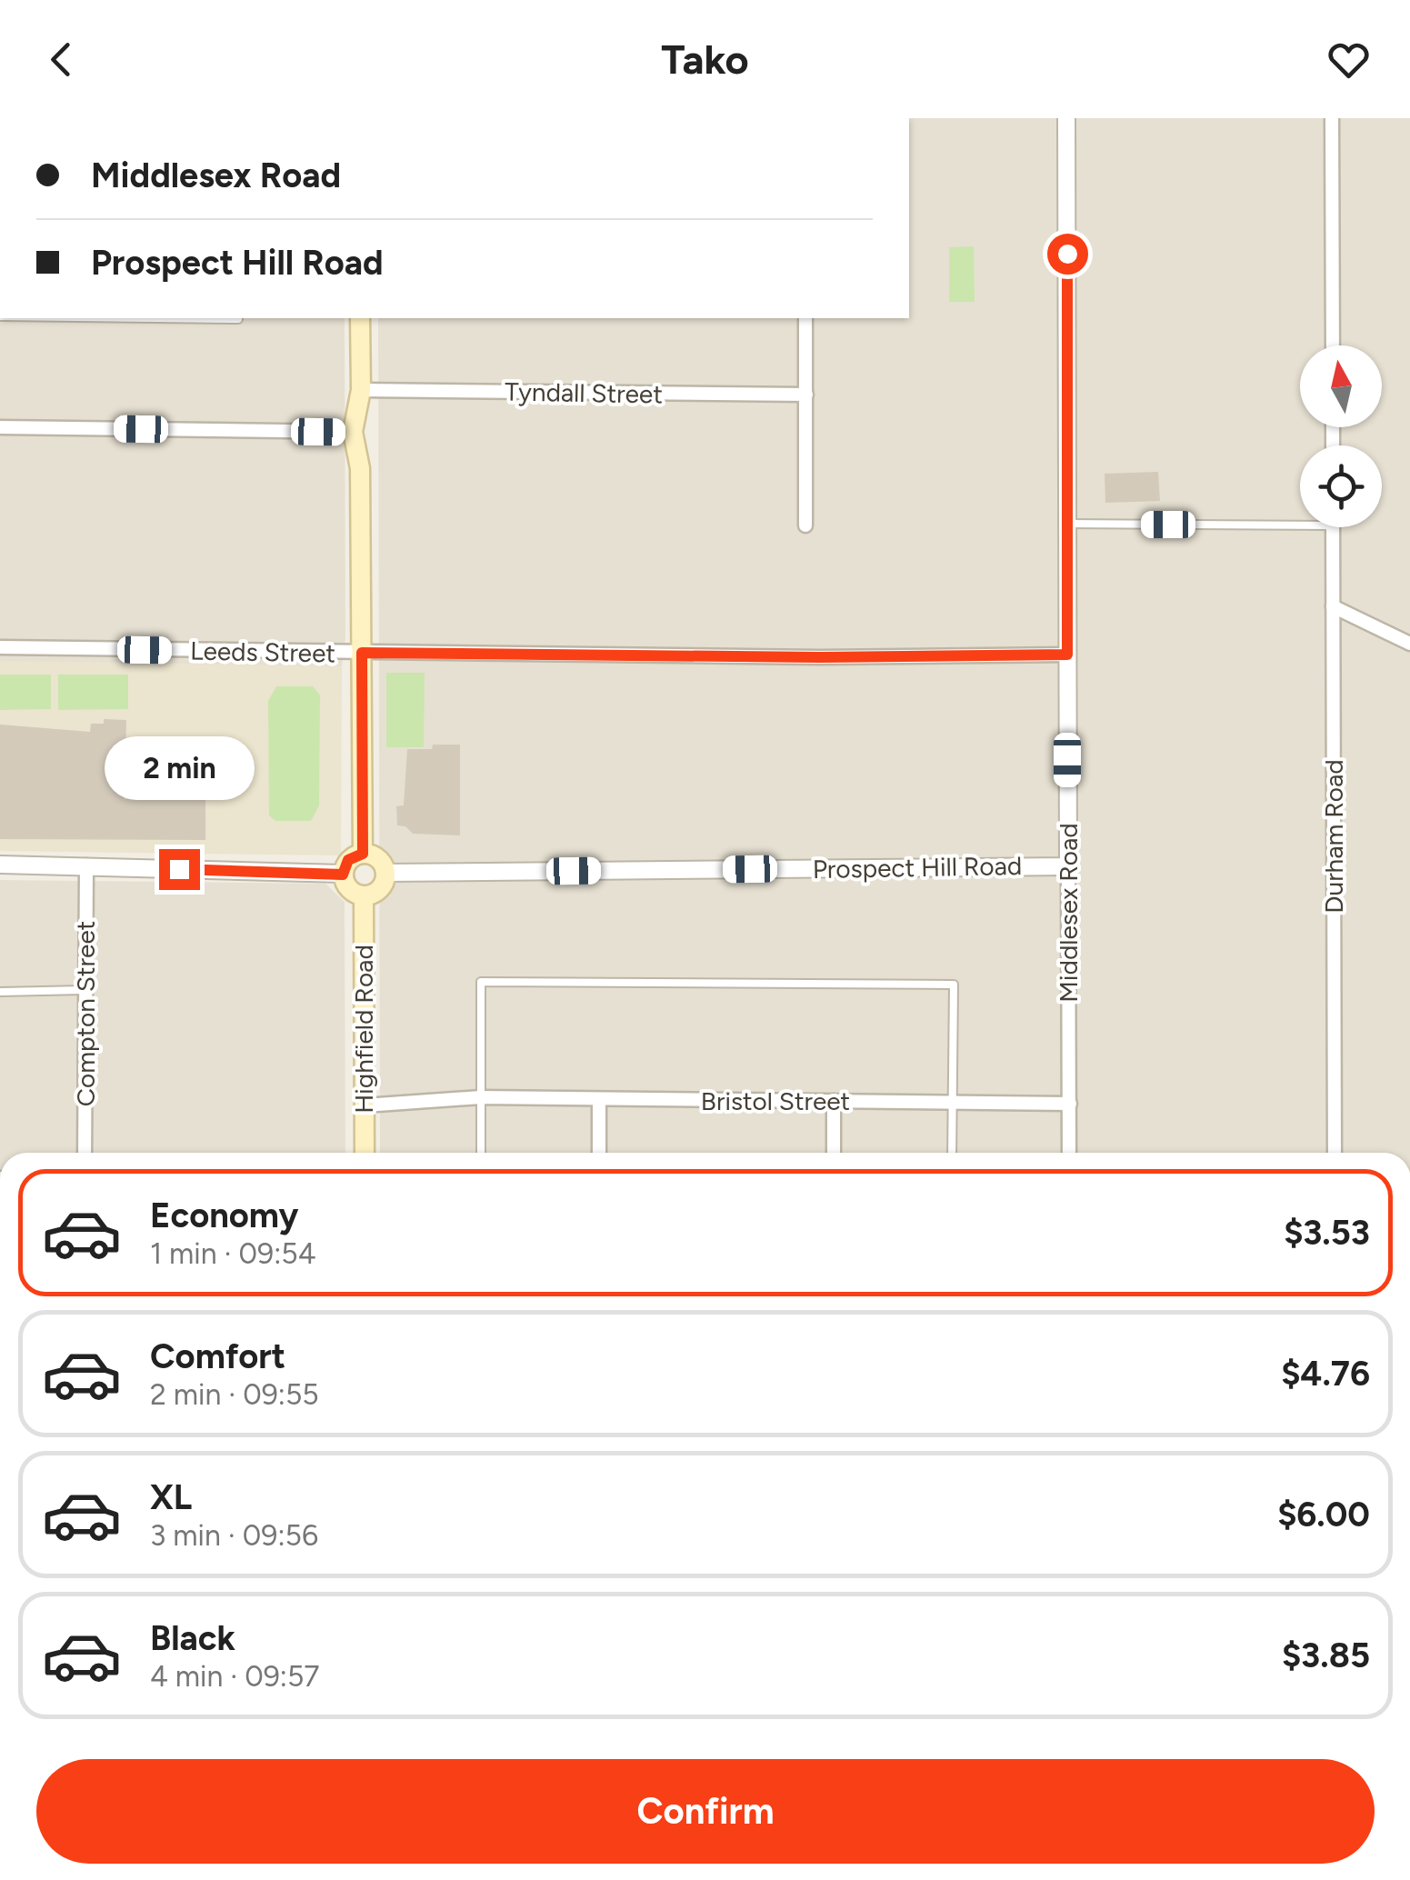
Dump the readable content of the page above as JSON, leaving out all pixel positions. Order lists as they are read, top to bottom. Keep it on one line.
{"streets":{"main road":["Highfield Road"],"street":["Tyndall Street","Leeds Street","Durham Road","Prospect Hill Road","Middlesex Road","Compton Street","Bristol Street"]},"crossings":[["Leeds Street","Middlesex Road"],["Prospect Hill Road","Middlesex Road"],["Prospect Hill Road","Highfield Road"],["Middlesex Road","Bristol Street"],["Highfield Road","Bristol Street"]],"north":"top","page":{"header":"Tako","banner":["Middlesex Road","Prospect Hill Road"],"bubble":"2 min","list":[{"name":"Economy","note":"1 min · 09:54","value":"$3.53"},{"name":"Comfort","note":"2 min · 09:55","value":"$4.76"},{"name":"XL","note":"3 min · 09:56","value":"$6.00"},{"name":"Black","note":"4 min · 09:57","value":"$3.85"}],"buttons":"Confirm"}}
